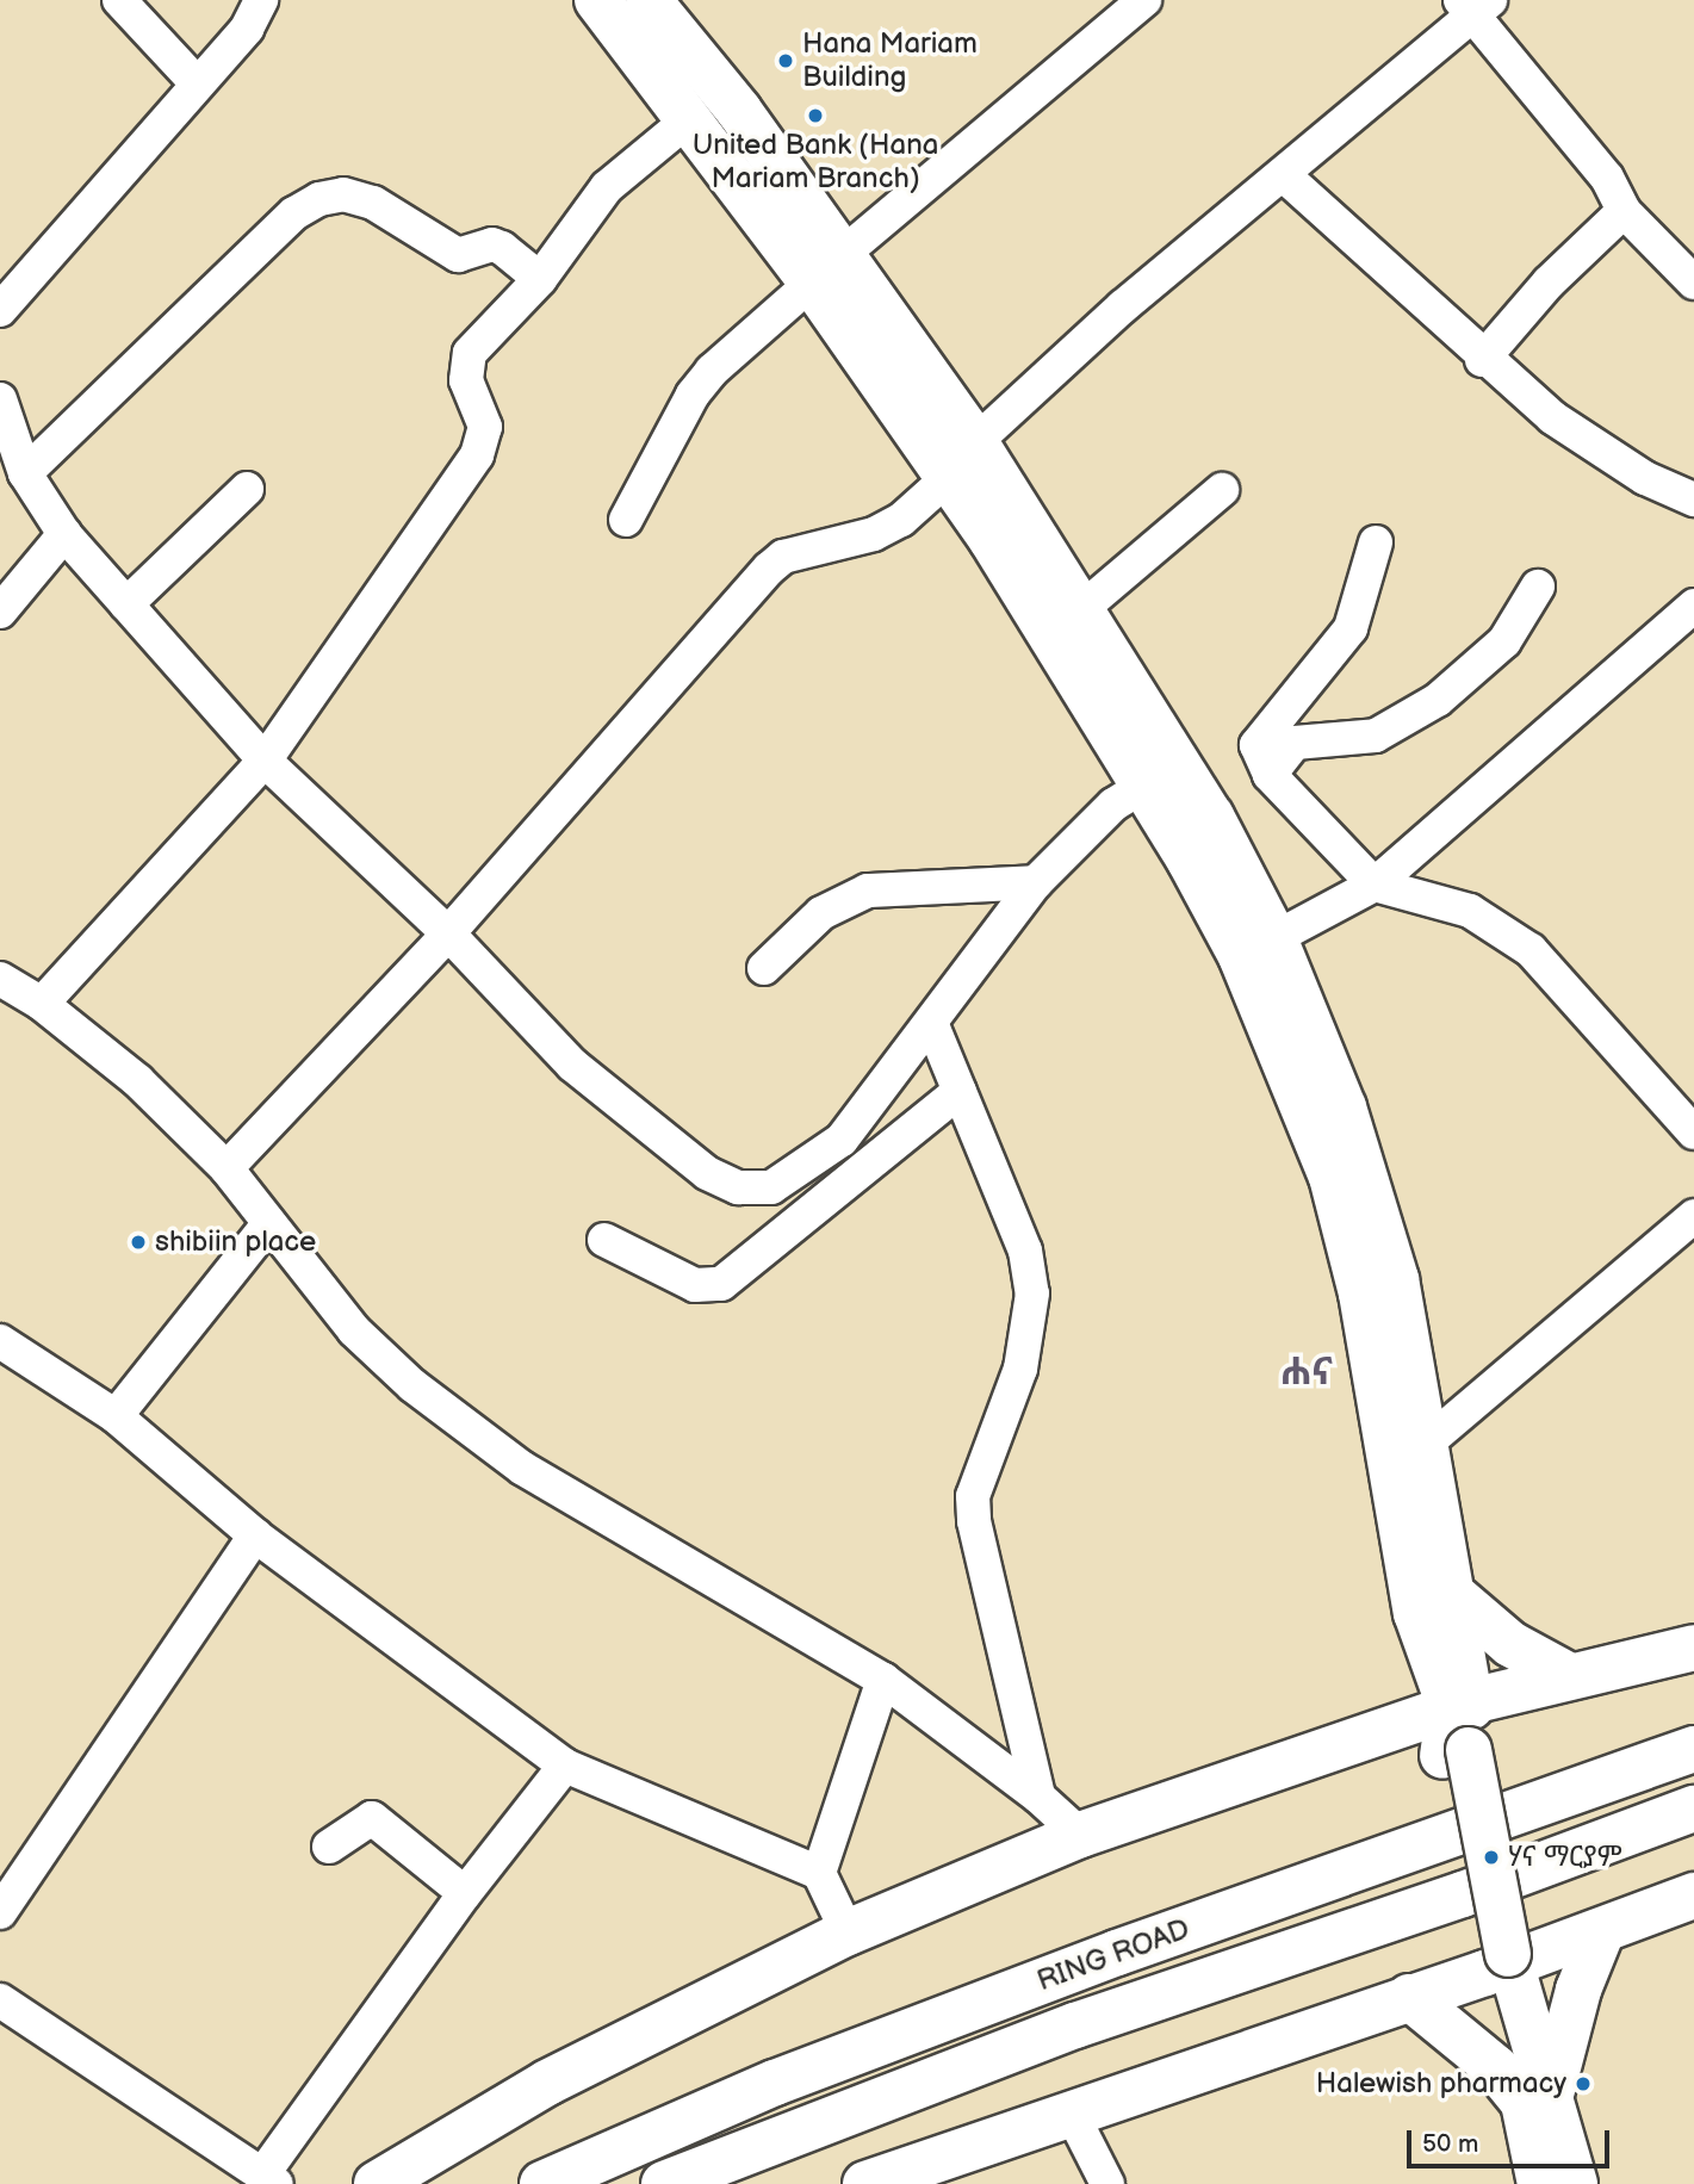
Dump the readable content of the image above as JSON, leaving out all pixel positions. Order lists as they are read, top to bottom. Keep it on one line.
{"streets":{"main road":["RING ROAD"]},"districts":["ሐና"],"places":["Hana Mariam Building","United Bank (Hana Mariam Branch)","shibiin place","ሃና ማርያም","Halewish pharmacy"],"scale_bar":"50 m"}
